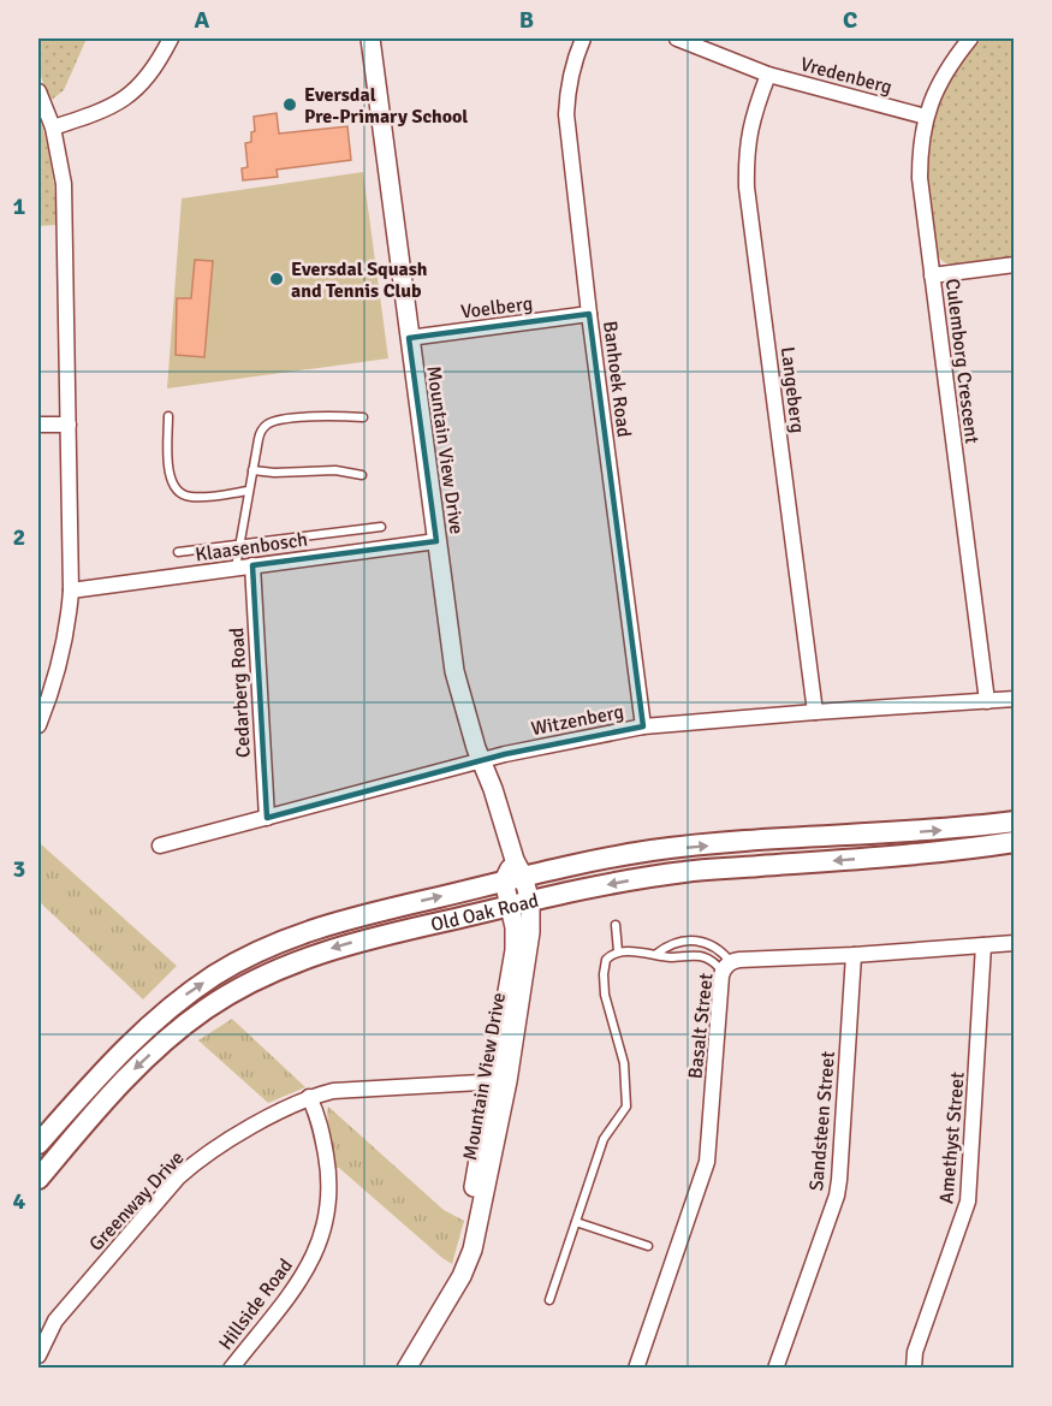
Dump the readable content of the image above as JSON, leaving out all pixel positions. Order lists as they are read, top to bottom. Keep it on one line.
{"streets":{"main road":["Old Oak Road"],"street":["Vredenberg","Voelberg","Culemborg Crescent","Banhoek Road","Langeberg","Mountain View Drive","Klaasenbosch","Cedarberg Road","Witzenberg","Basalt Street","Sandsteen Street","Amethyst Street","Greenway Drive","Hillside Road"]},"crossings":[["Vredenberg","Culemborg Crescent"],["Vredenberg","Langeberg"],["Voelberg","Banhoek Road"],["Voelberg","Mountain View Drive"],["Culemborg Crescent","Witzenberg"],["Banhoek Road","Witzenberg"],["Langeberg","Witzenberg"],["Mountain View Drive","Klaasenbosch"],["Mountain View Drive","Witzenberg"],["Mountain View Drive","Old Oak Road"],["Mountain View Drive","Greenway Drive"],["Klaasenbosch","Cedarberg Road"],["Cedarberg Road","Witzenberg"],["Basalt Street","Sandsteen Street"],["Basalt Street","Amethyst Street"],["Greenway Drive","Hillside Road"]],"places":["Eversdal Pre-Primary School","Eversdal Squash and Tennis Club"],"grid":{"columns":["A","B","C"],"rows":["1","2","3","4"]}}
